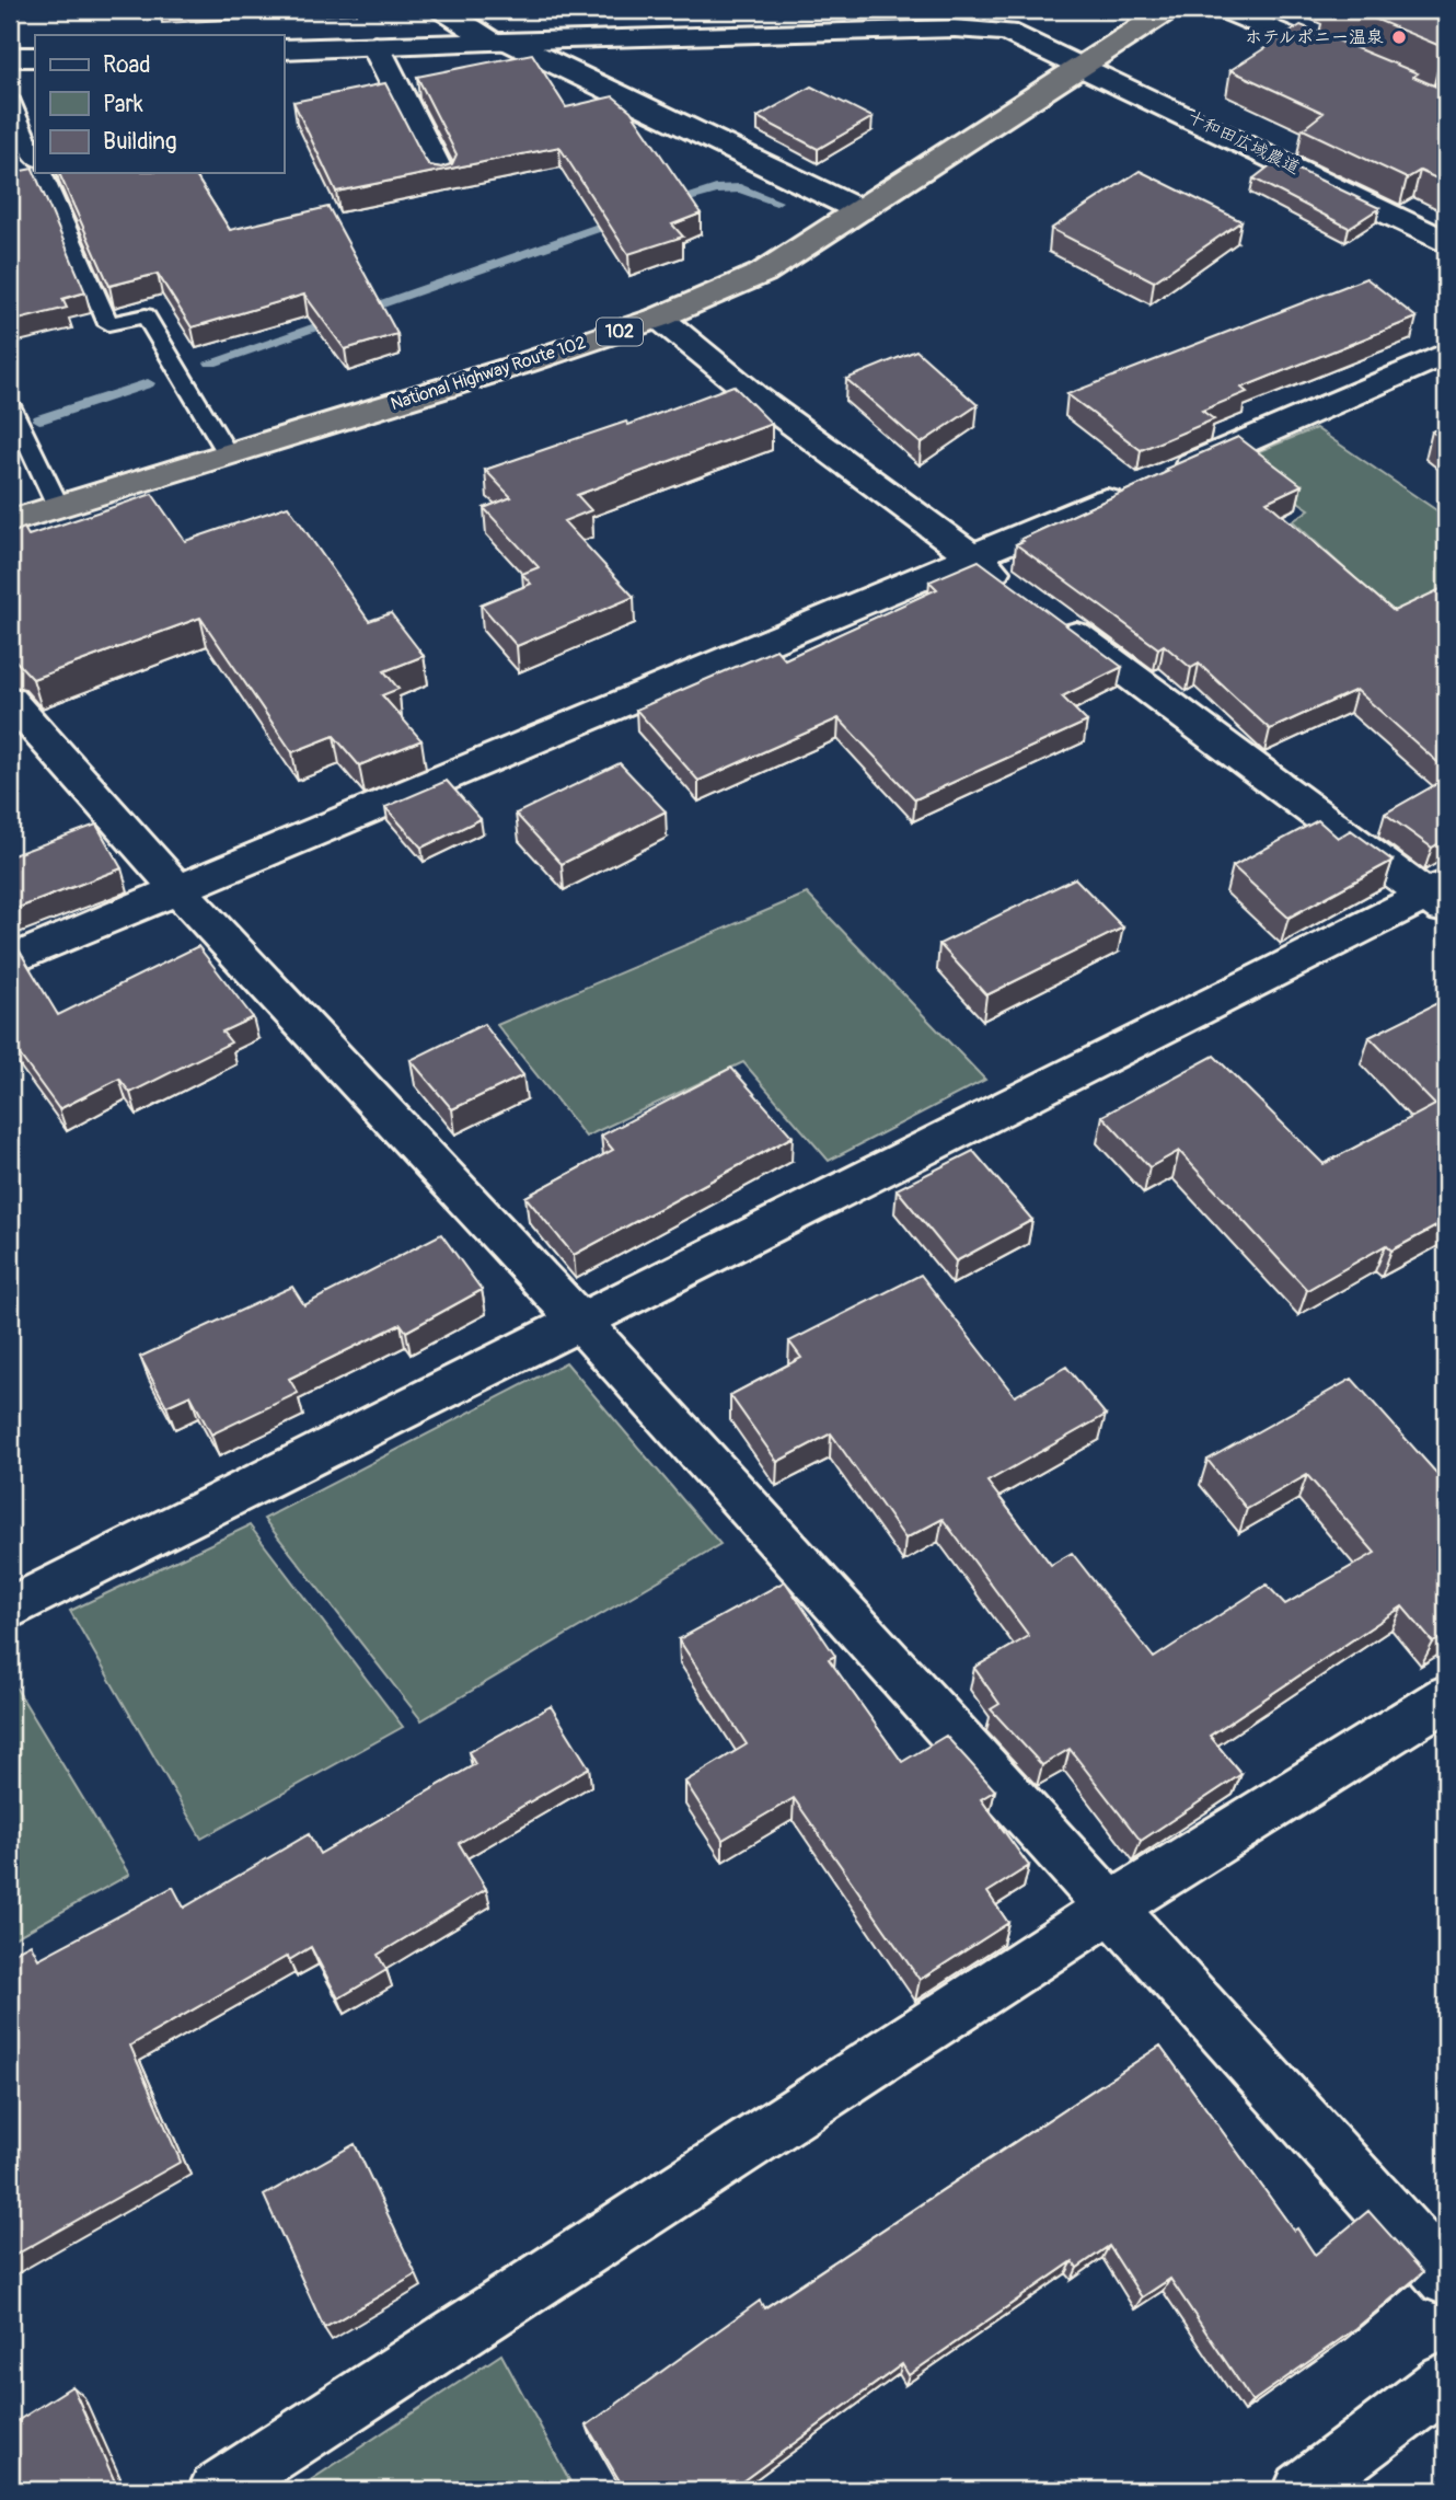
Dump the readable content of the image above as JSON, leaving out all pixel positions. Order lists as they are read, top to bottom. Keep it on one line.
{"streets":{"highway":["102","National Highway Route 102"],"street":["十和田広域農道"]},"crossings":[["十和田広域農道","National Highway Route 102"]],"places":["ホテルポニー温泉"],"legend":["Road","Park","Building"]}
